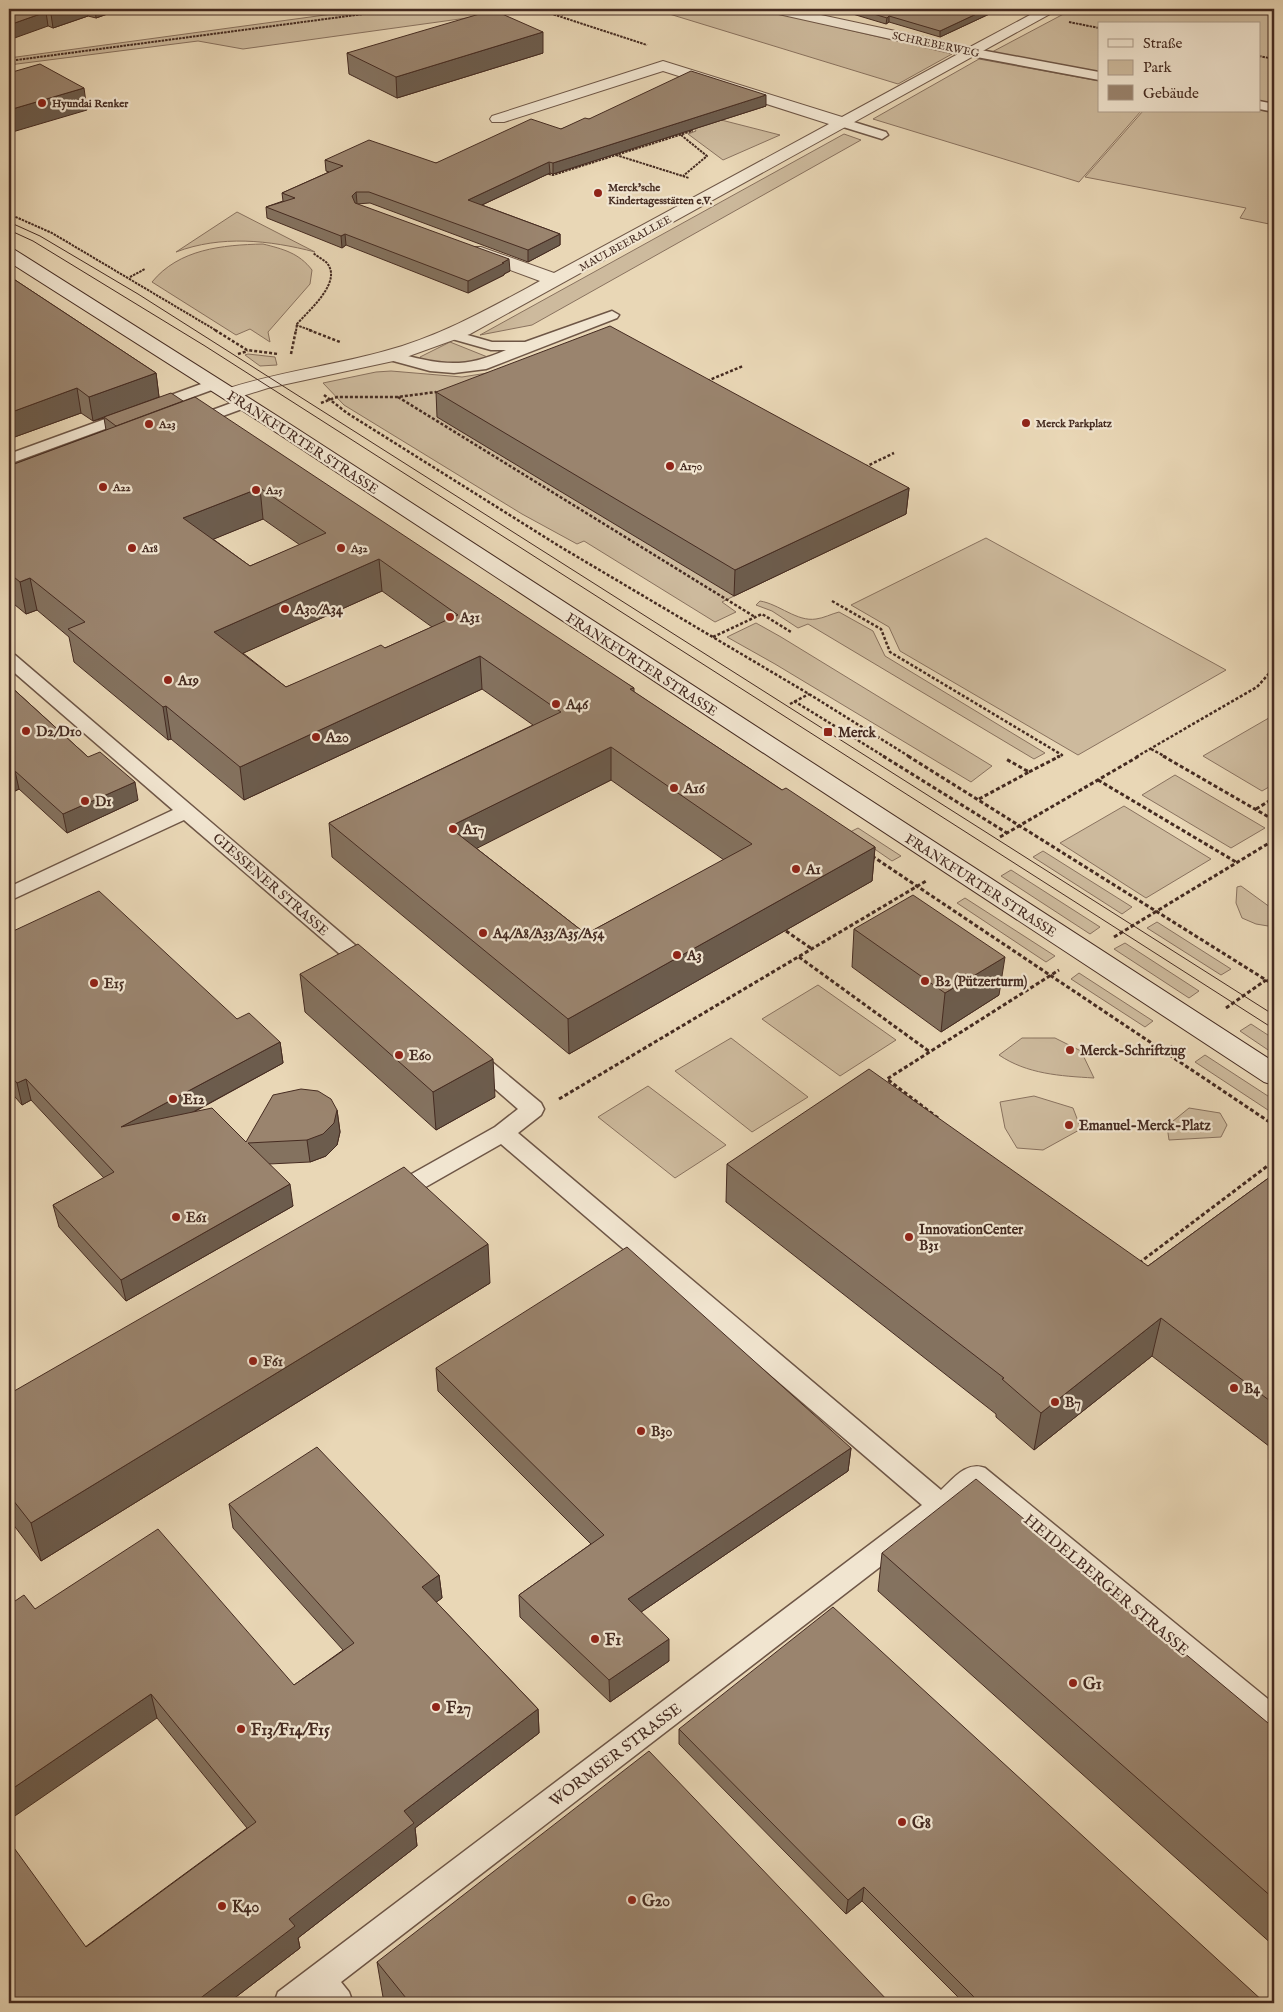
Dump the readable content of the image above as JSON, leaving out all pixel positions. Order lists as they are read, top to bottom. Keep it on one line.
{"streets":{"street":["SCHREBERWEG","MAULBEERALLEE","FRANKFURTER STRASSE"],"lane":["GIESSENER STRASSE","HEIDELBERGER STRASSE","WORMSER STRASSE"]},"crossings":[["SCHREBERWEG","MAULBEERALLEE"],["MAULBEERALLEE","FRANKFURTER STRASSE"],["HEIDELBERGER STRASSE","WORMSER STRASSE"]],"places":{"other":["Hyundai Renker","Merck'sche Kindertagesstätten e.V.","Merck Parkplatz","A23","A170","A22","A25","A18","A32","A30/A34","A31","A19","A46","D2/D10","A20","A16","D1","A17","A1","A4/A8/A33/A35/A54","A3","B2 (Pützerturm)","E15","Merck-Schriftzug","E60","E12","Emanuel-Merck-Platz","E61","InnovationCenter B31","F61","B4","B7","B30","F1","G1","F27","F13/F14/F15","G8","G20","K40"],"transit":["Merck"]},"legend":["Straße","Park","Gebäude"]}
